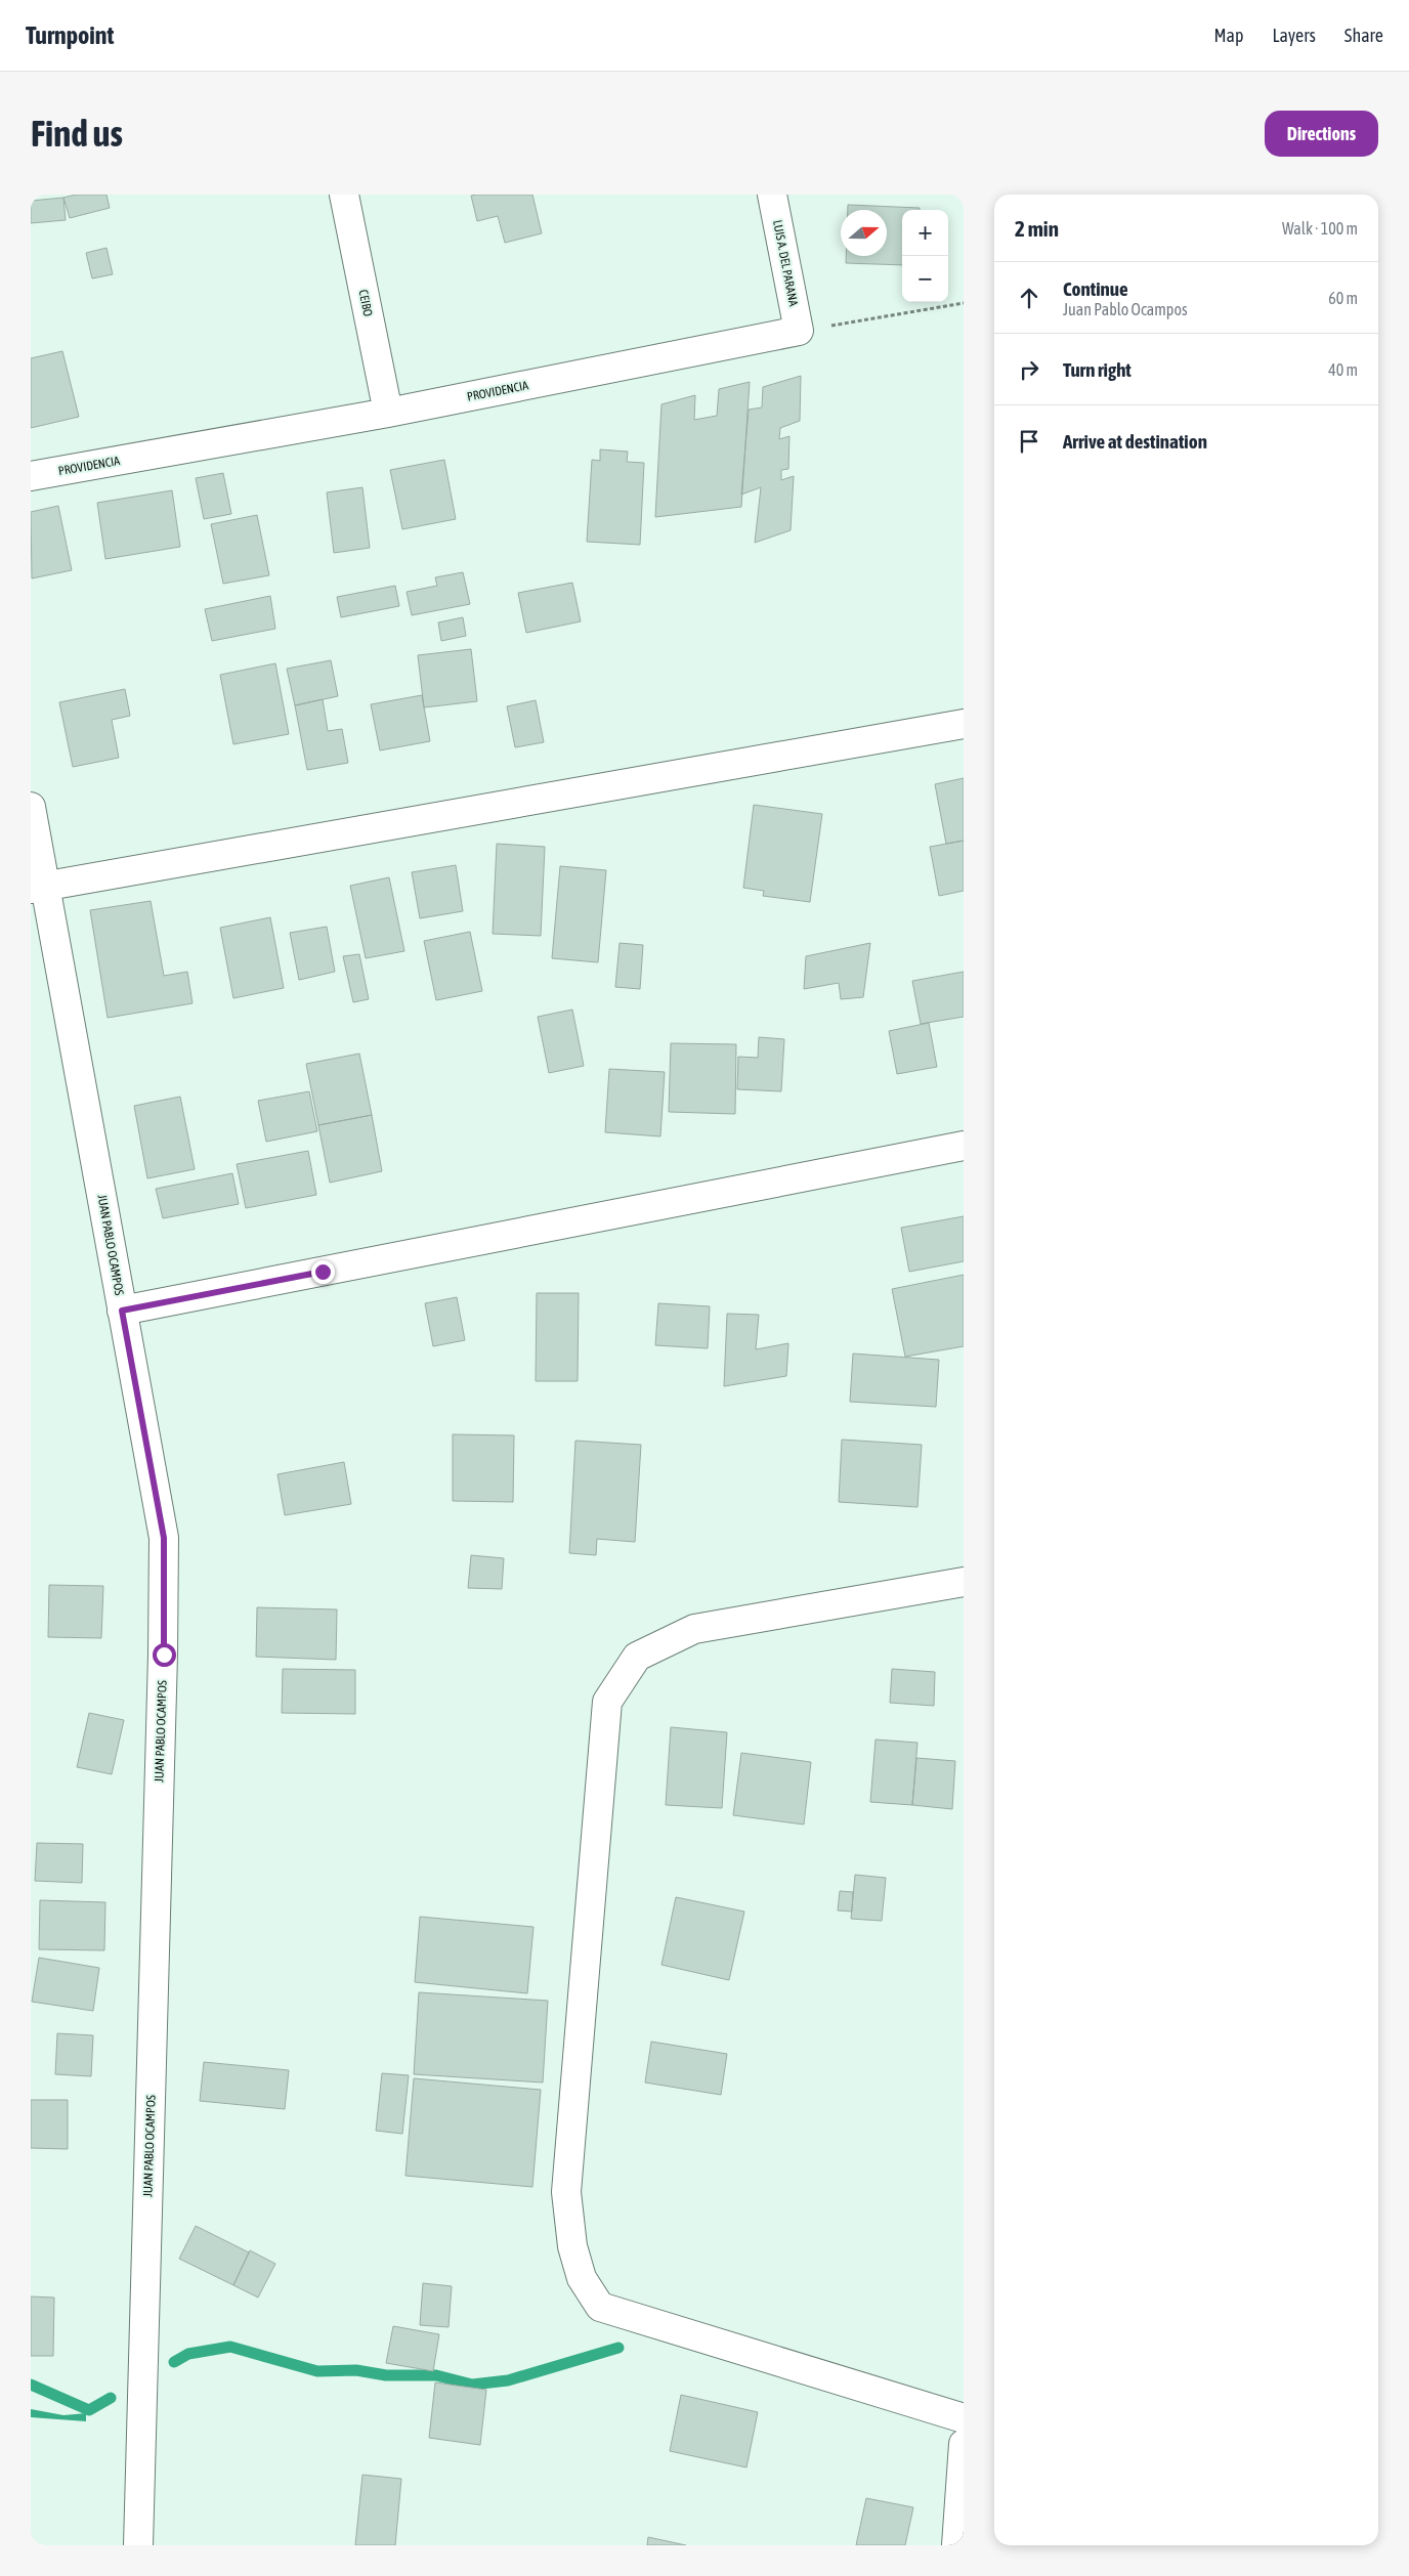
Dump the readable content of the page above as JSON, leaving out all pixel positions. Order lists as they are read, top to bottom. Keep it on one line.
{"streets":{"street":["LUIS A. DEL PARANA","CEIBO","PROVIDENCIA","JUAN PABLO OCAMPOS"]},"crossings":[["LUIS A. DEL PARANA","PROVIDENCIA"],["CEIBO","PROVIDENCIA"]],"north":"right","page":{"header":"Turnpoint","nav":["Map","Layers","Share"],"buttons":"Directions","title":"Find us","heading":["2 min","Walk · 100 m"],"map_buttons":["+","−"],"list":[["Continue","Juan Pablo Ocampos","60 m"],["Turn right","40 m"],"Arrive at destination"]}}
